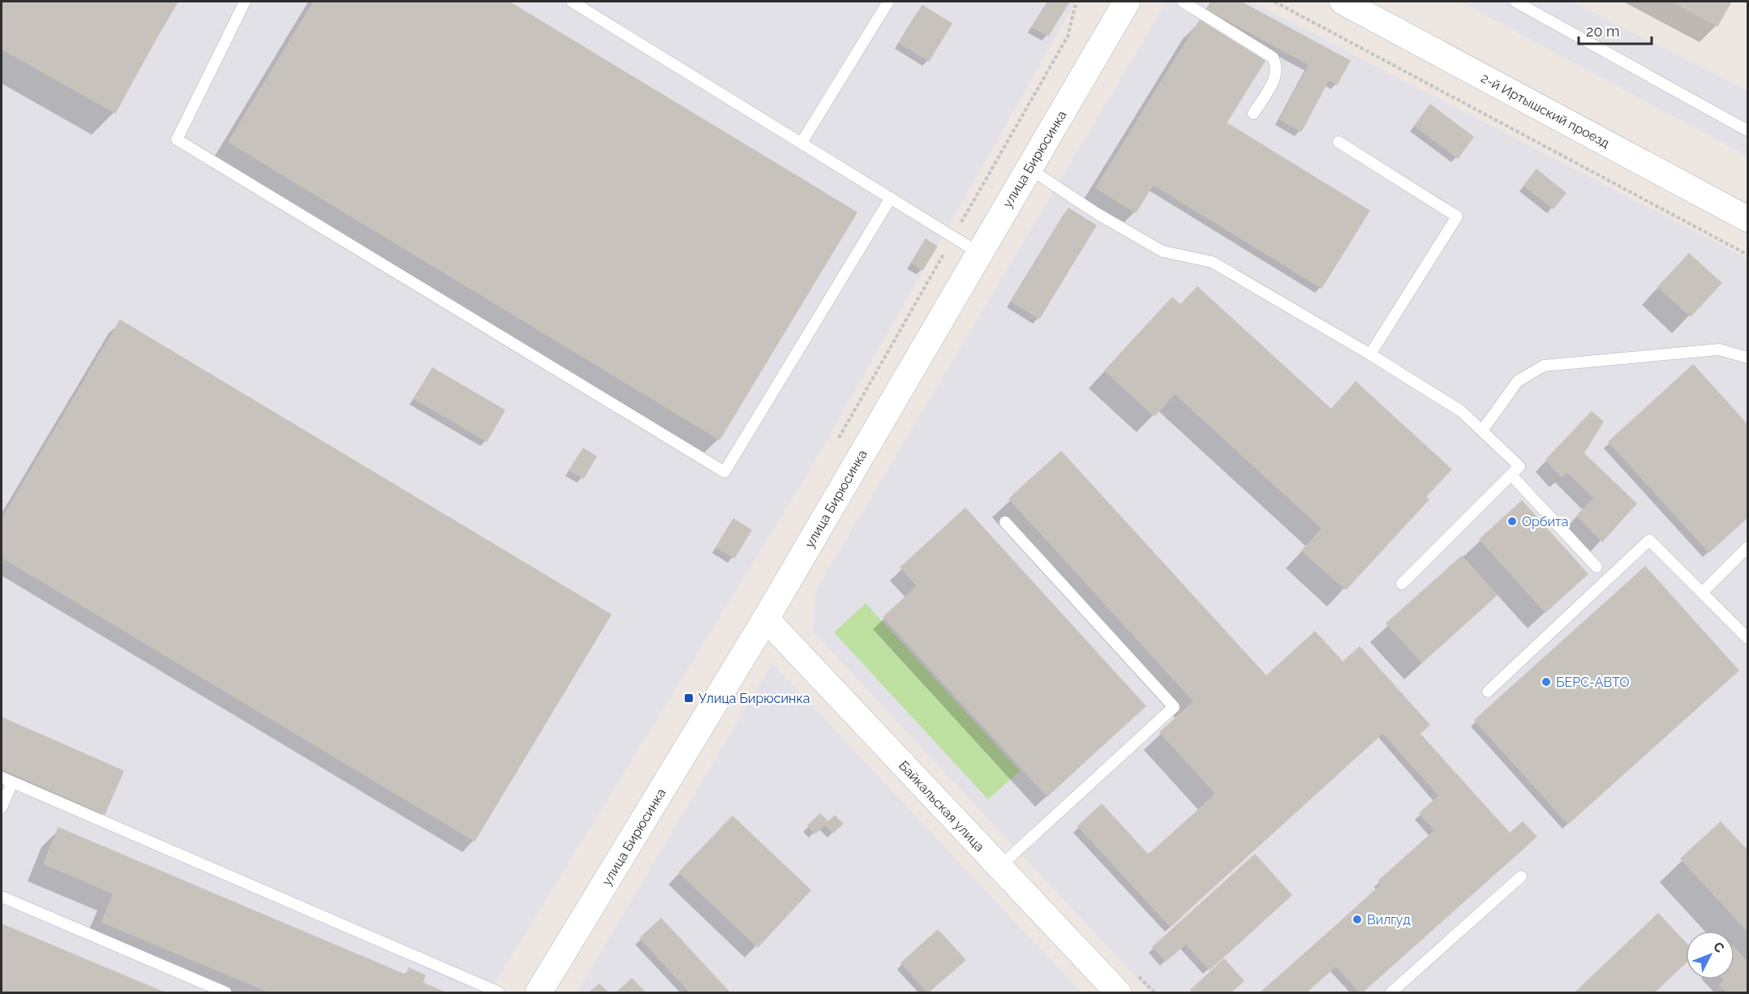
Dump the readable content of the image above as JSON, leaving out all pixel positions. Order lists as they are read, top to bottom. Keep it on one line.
{"streets":{"main road":["улица Бирюсинка"],"street":["2-й Иртышский проезд","Байкальская улица"]},"crossings":[["улица Бирюсинка","Байкальская улица"]],"places":{"other":["Орбита","БЕРС-АВТО","Вилгуд"],"transit":["Улица Бирюсинка"]},"scale_bar":"20 m","north":"top right"}
